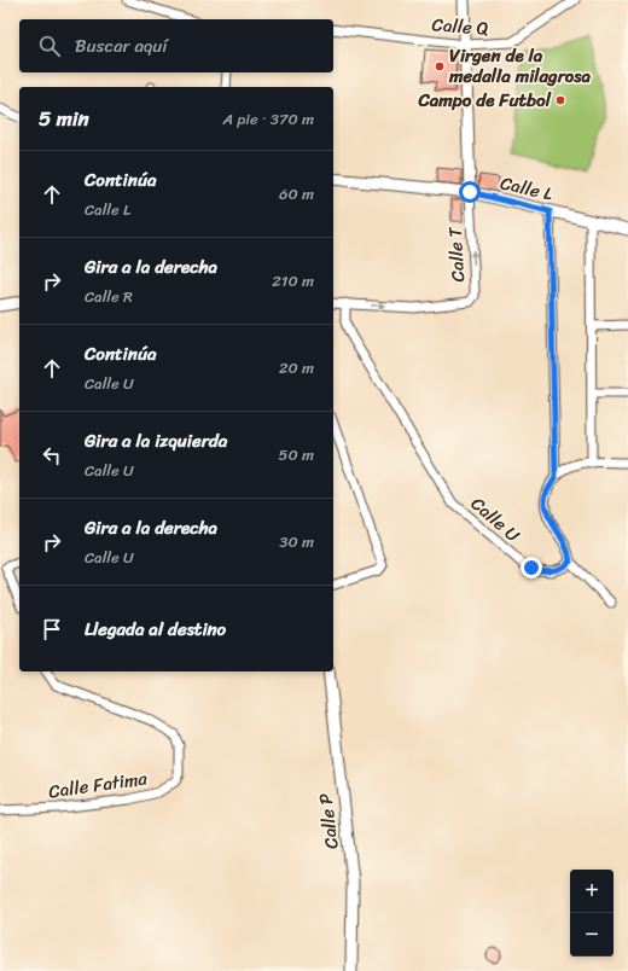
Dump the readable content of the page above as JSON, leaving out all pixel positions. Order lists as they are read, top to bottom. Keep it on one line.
{"streets":{"street":["Calle Q","Calle L","Calle T","Calle U","Calle Fatima","Calle P"]},"crossings":[["Calle Q","Calle T"],["Calle L","Calle T"],["Calle T","Calle U"]],"places":["Virgen de la medalla milagrosa","Campo de Futbol"],"page":{"search":"Buscar aquí","heading":["5 min","A pie · 370 m"],"list":[["Continúa","Calle L","60 m"],["Gira a la derecha","Calle R","210 m"],["Continúa","Calle U","20 m"],["Gira a la izquierda","Calle U","50 m"],["Gira a la derecha","Calle U","30 m"],"Llegada al destino"],"map_buttons":["+","−"]}}
